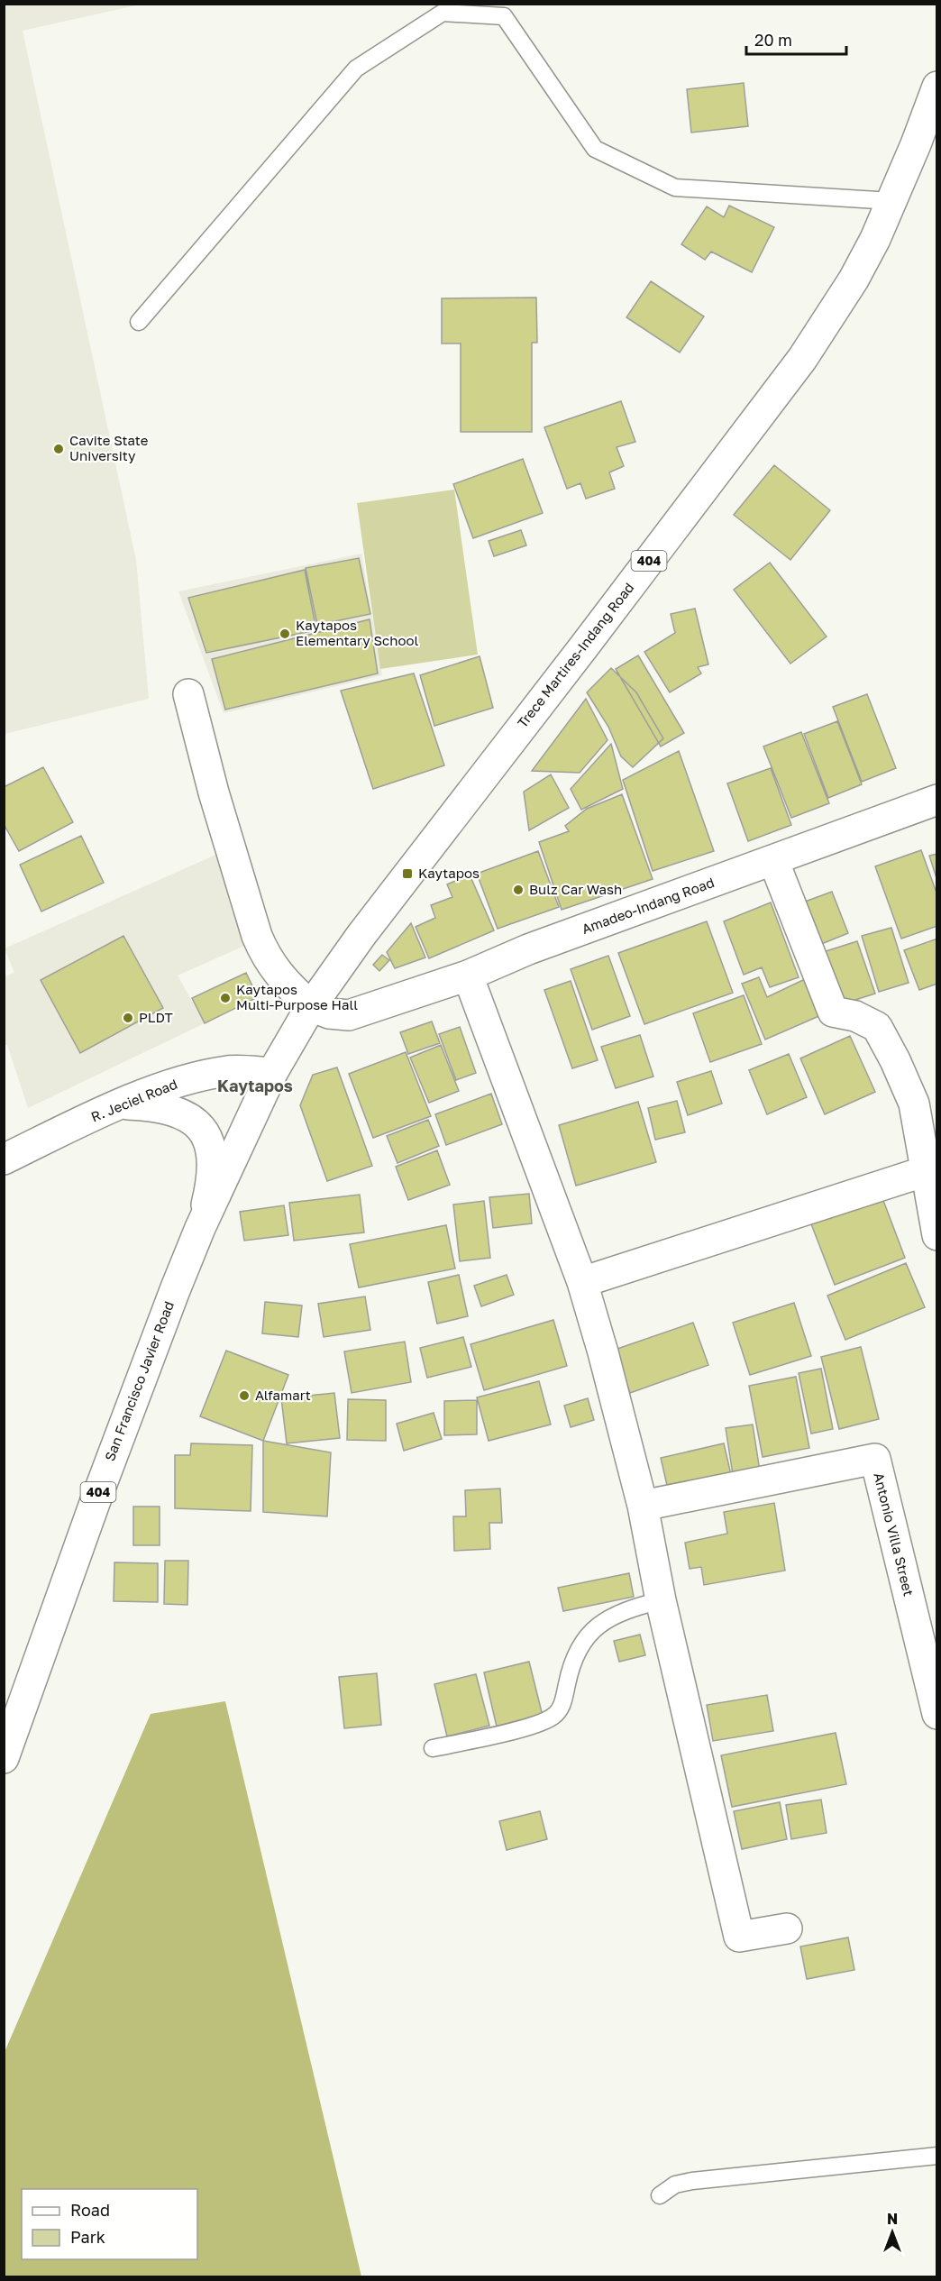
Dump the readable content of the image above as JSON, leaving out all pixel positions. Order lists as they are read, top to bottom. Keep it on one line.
{"streets":{"street":["404","Trece Martires-Indang Road","Amadeo-Indang Road","R. Jeciel Road","San Francisco Javier Road","Antonio Villa Street"]},"crossings":[["Trece Martires-Indang Road","Amadeo-Indang Road"],["Trece Martires-Indang Road","R. Jeciel Road"],["Trece Martires-Indang Road","San Francisco Javier Road"],["R. Jeciel Road","San Francisco Javier Road"]],"districts":["Kaytapos"],"places":{"other":["Cavite State University","Kaytapos Elementary School","Bulz Car Wash","Kaytapos Multi-Purpose Hall","PLDT","Alfamart"],"transit":["Kaytapos"]},"legend":["Road","Park"],"scale_bar":"20 m","north":"top"}
